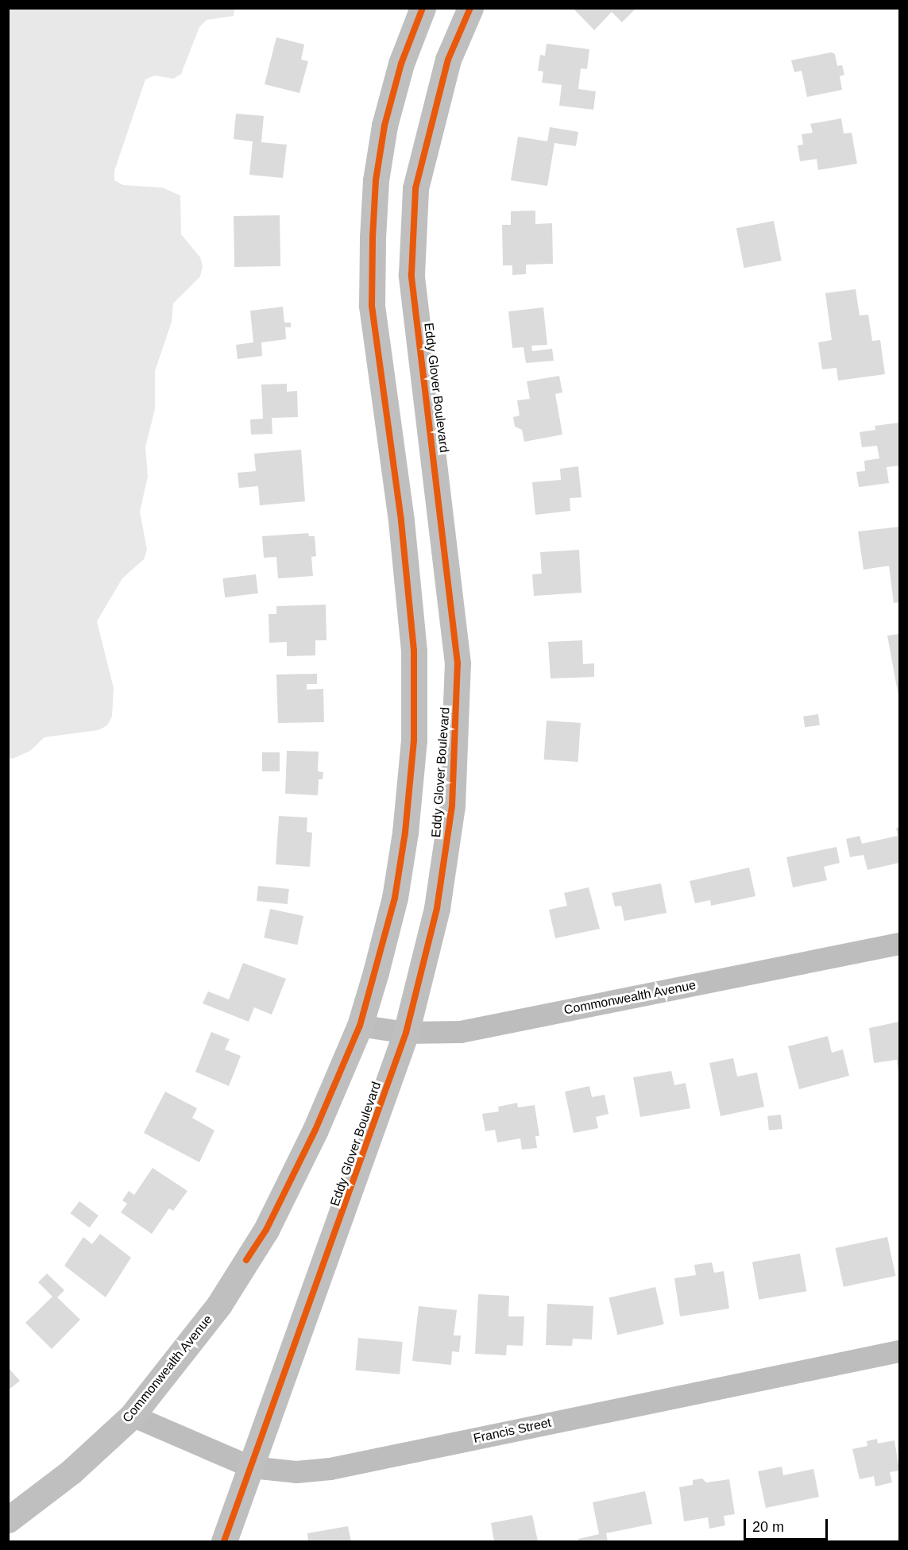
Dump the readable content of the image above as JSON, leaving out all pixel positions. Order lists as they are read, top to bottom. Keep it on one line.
{"streets":{"street":["Eddy Glover Boulevard","Commonwealth Avenue","Francis Street"]},"crossings":[["Eddy Glover Boulevard","Commonwealth Avenue"],["Eddy Glover Boulevard","Francis Street"],["Commonwealth Avenue","Francis Street"]],"scale_bar":"20 m"}
